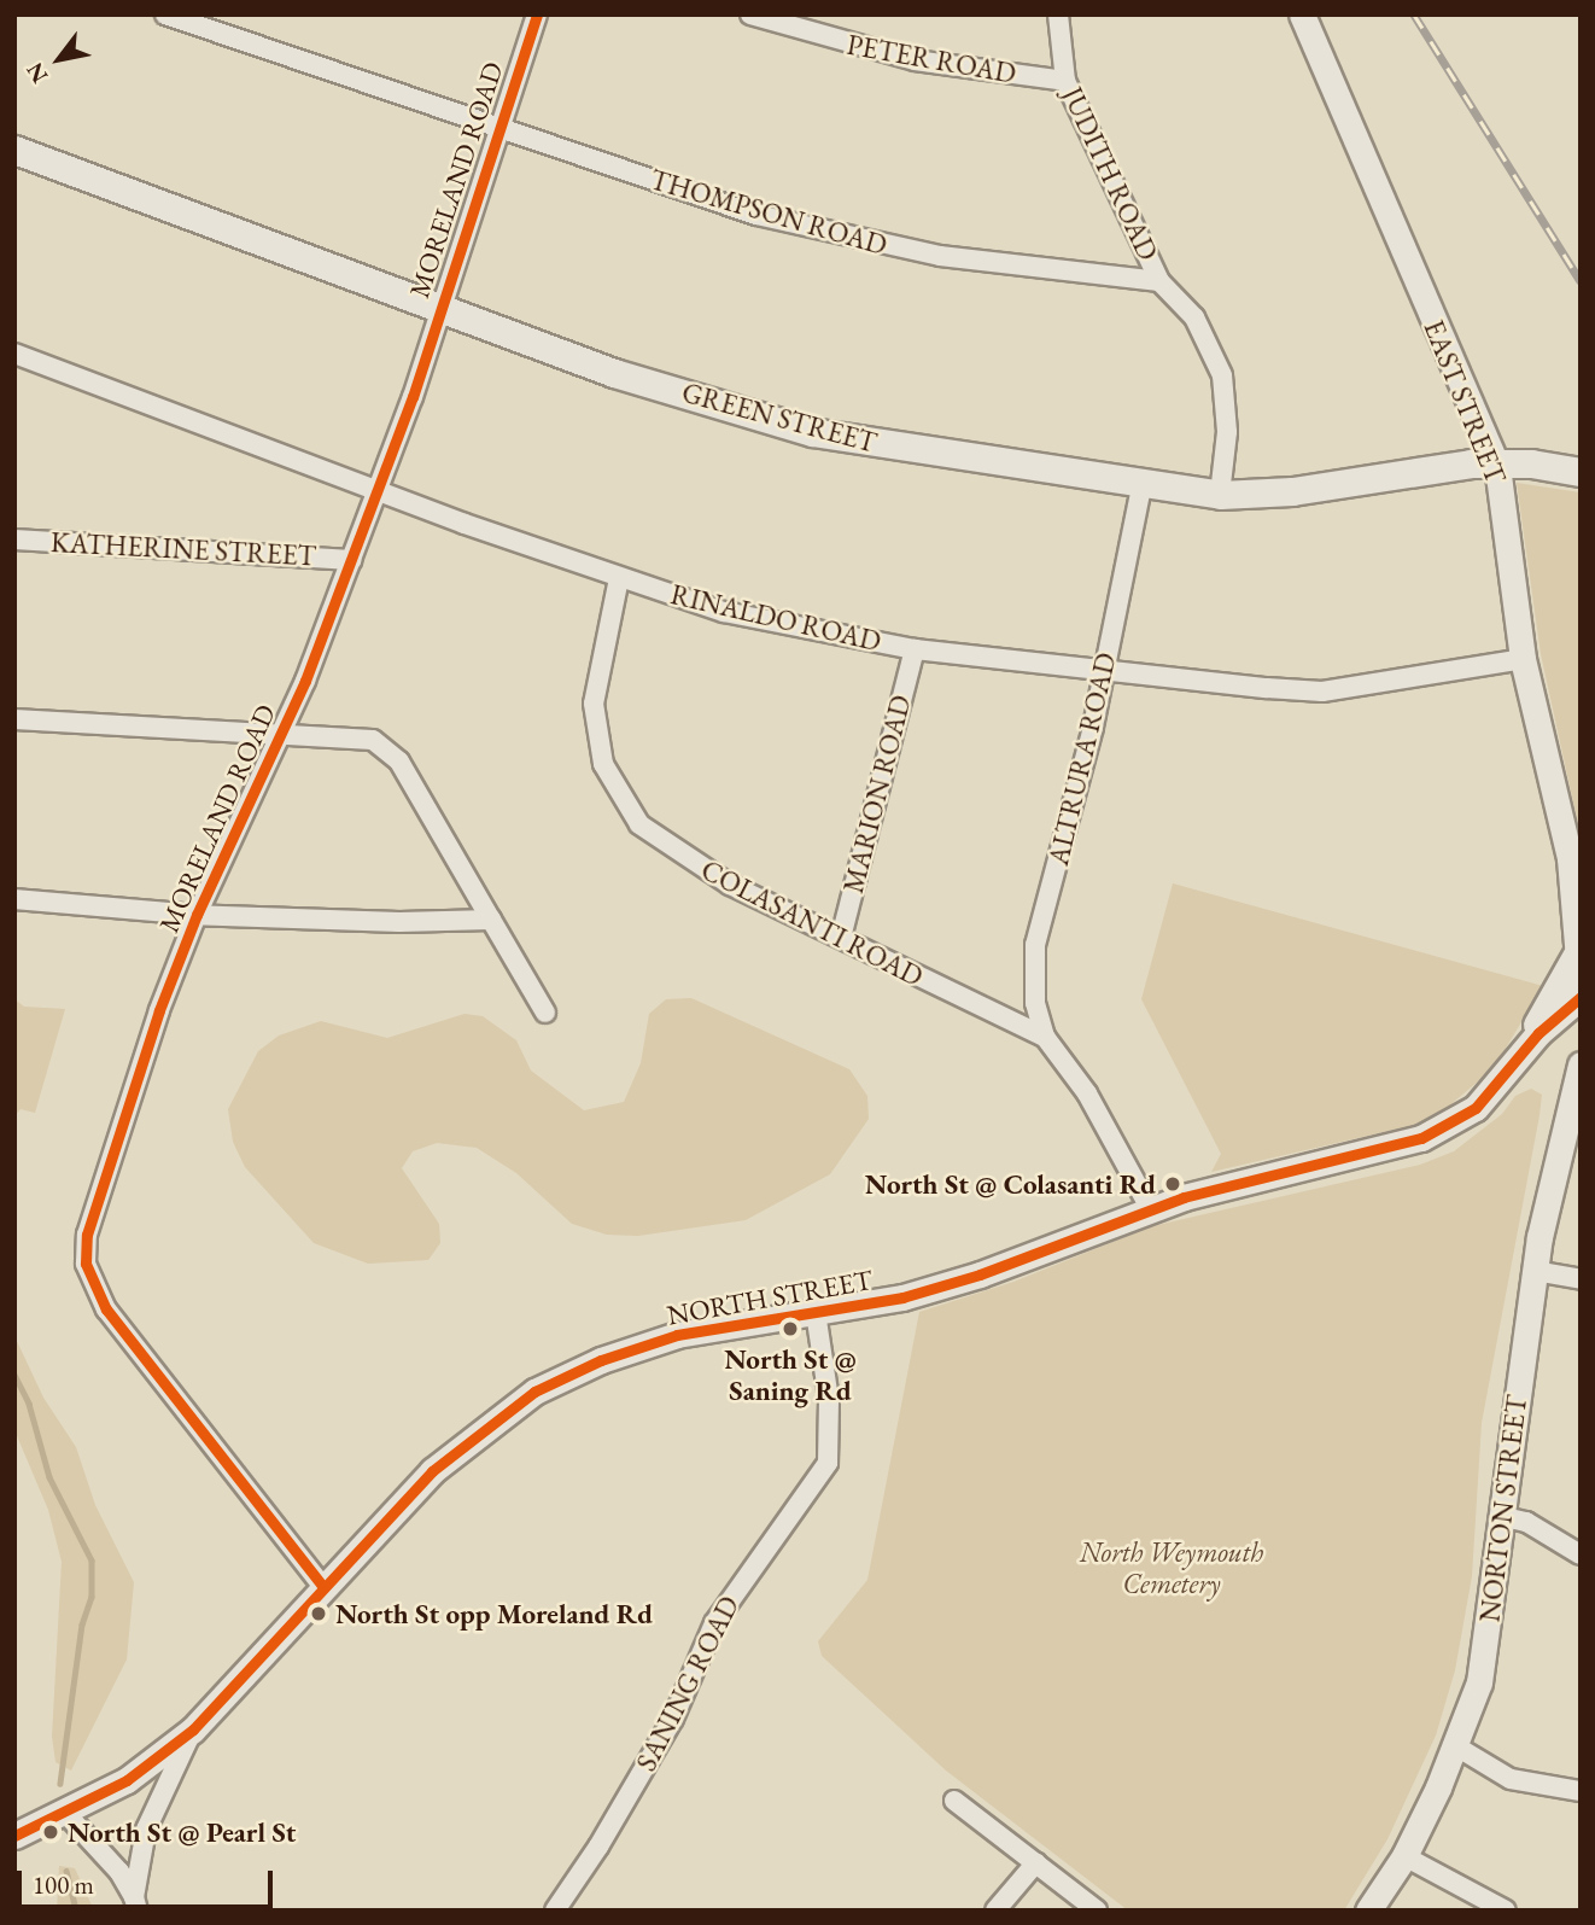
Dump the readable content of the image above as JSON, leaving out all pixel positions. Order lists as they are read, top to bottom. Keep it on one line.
{"streets":{"main road":["GREEN STREET"],"street":["PETER ROAD","JUDITH ROAD","MORELAND ROAD","THOMPSON ROAD","EAST STREET","KATHERINE STREET","RINALDO ROAD","ALTRURA ROAD","MARION ROAD","COLASANTI ROAD","NORTH STREET","NORTON STREET","SANING ROAD"]},"crossings":[["PETER ROAD","JUDITH ROAD"],["JUDITH ROAD","THOMPSON ROAD"],["MORELAND ROAD","THOMPSON ROAD"],["MORELAND ROAD","GREEN STREET"],["MORELAND ROAD","KATHERINE STREET"],["MORELAND ROAD","RINALDO ROAD"],["MORELAND ROAD","NORTH STREET"],["EAST STREET","GREEN STREET"],["EAST STREET","RINALDO ROAD"],["EAST STREET","NORTH STREET"],["GREEN STREET","ALTRURA ROAD"],["RINALDO ROAD","ALTRURA ROAD"],["RINALDO ROAD","MARION ROAD"],["RINALDO ROAD","COLASANTI ROAD"],["ALTRURA ROAD","COLASANTI ROAD"],["MARION ROAD","COLASANTI ROAD"],["COLASANTI ROAD","NORTH STREET"],["NORTH STREET","SANING ROAD"]],"parks":["North Weymouth Cemetery"],"places":["North St @ Colasanti Rd","North St @ Saning Rd","North St opp Moreland Rd","North St @ Pearl St"],"scale_bar":"100 m","north":"bottom left"}
